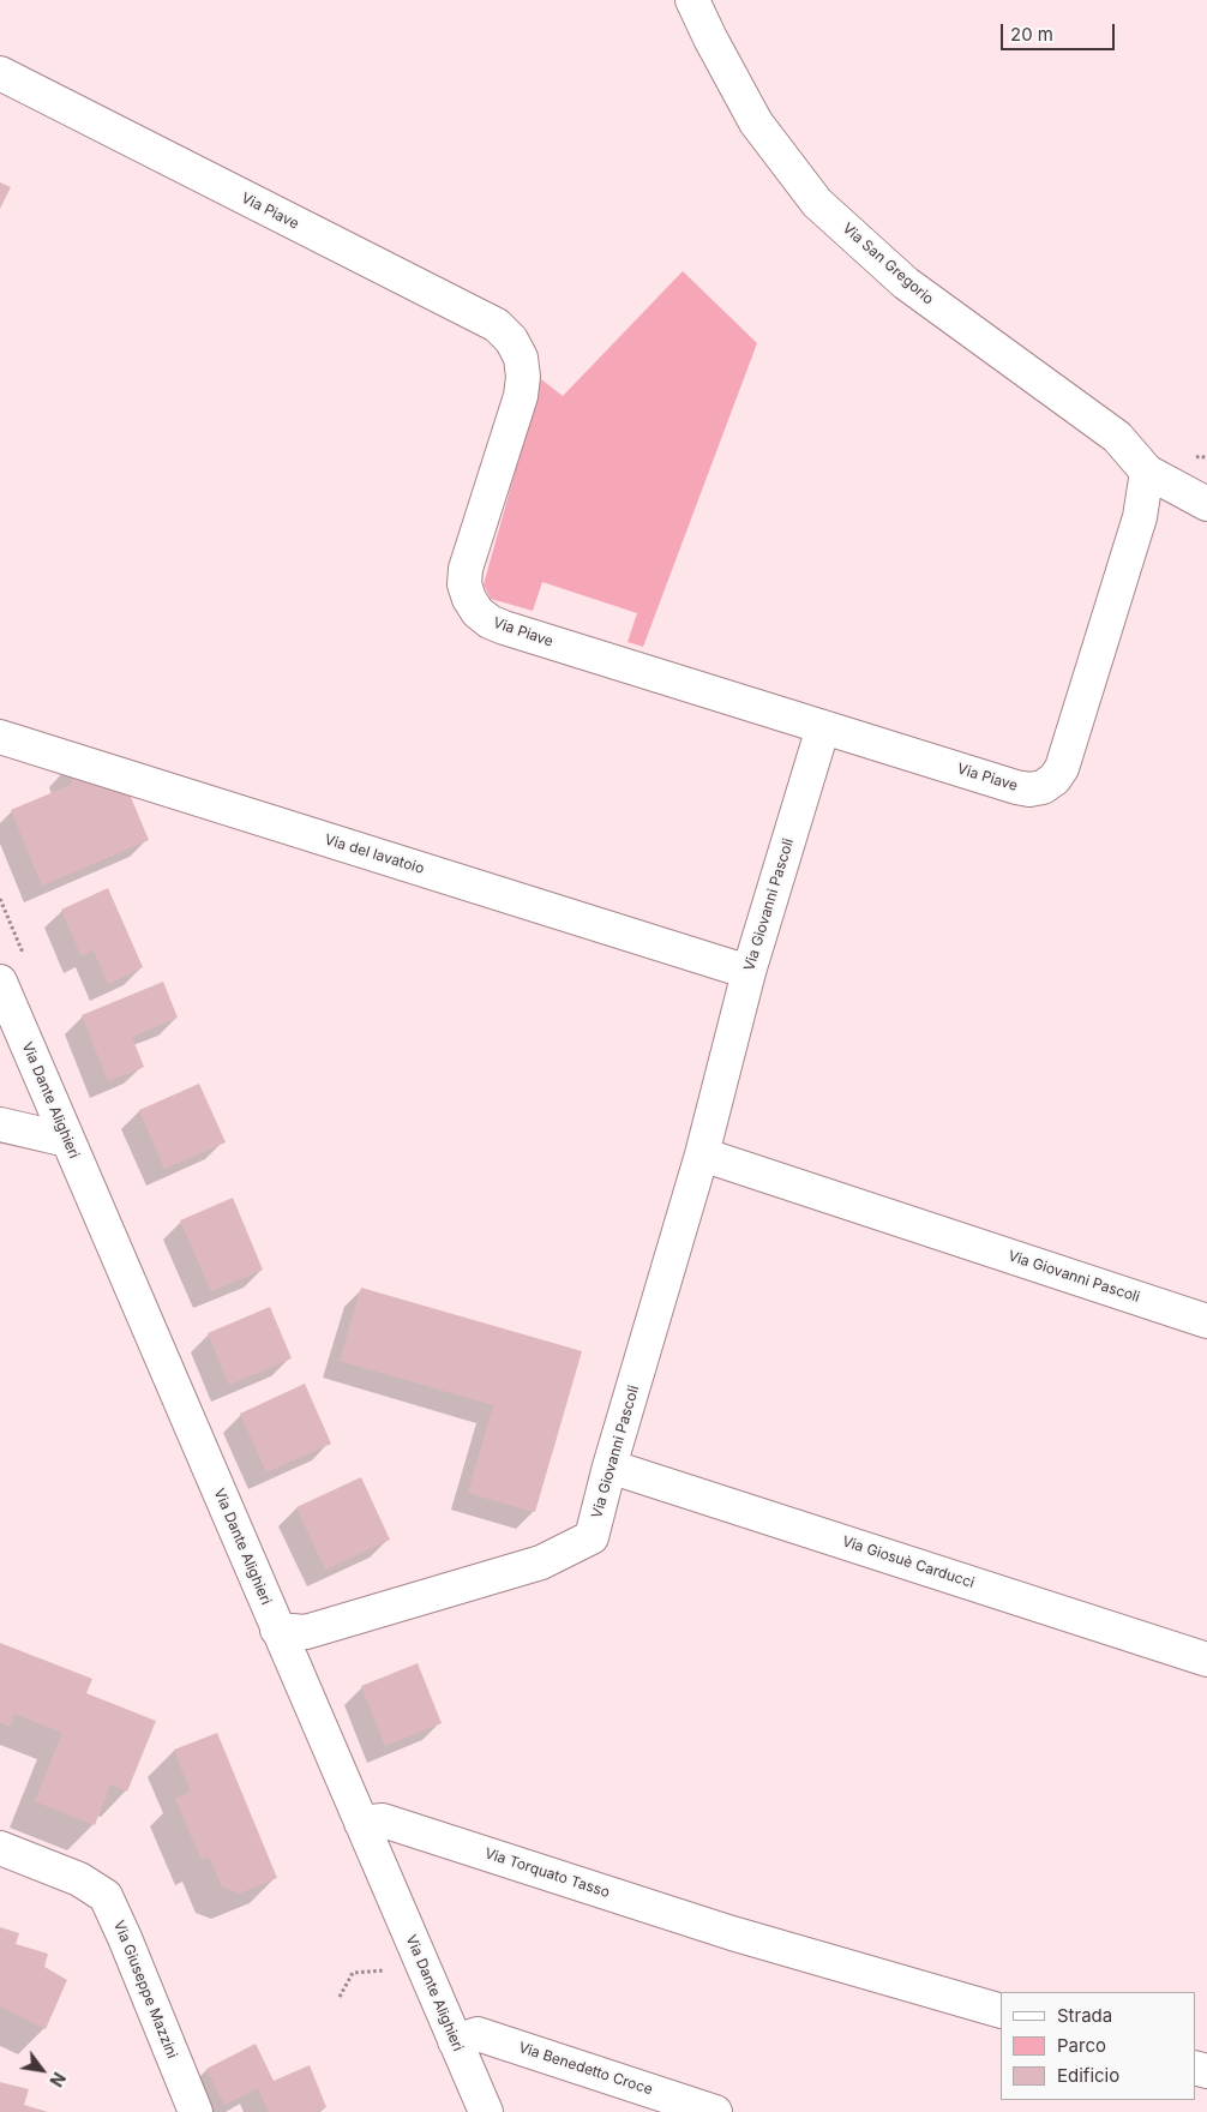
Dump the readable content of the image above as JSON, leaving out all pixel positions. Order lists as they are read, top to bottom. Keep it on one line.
{"streets":{"street":["Via Piave","Via San Gregorio","Via del lavatoio","Via Giovanni Pascoli","Via Dante Alighieri","Via Giosuè Carducci","Via Torquato Tasso","Via Giuseppe Mazzini","Via Benedetto Croce"]},"crossings":[["Via Piave","Via San Gregorio"],["Via Piave","Via Giovanni Pascoli"],["Via del lavatoio","Via Giovanni Pascoli"],["Via Giovanni Pascoli","Via Dante Alighieri"],["Via Giovanni Pascoli","Via Giosuè Carducci"],["Via Dante Alighieri","Via Torquato Tasso"],["Via Dante Alighieri","Via Benedetto Croce"]],"legend":["Strada","Parco","Edificio"],"scale_bar":"20 m","north":"bottom right"}
